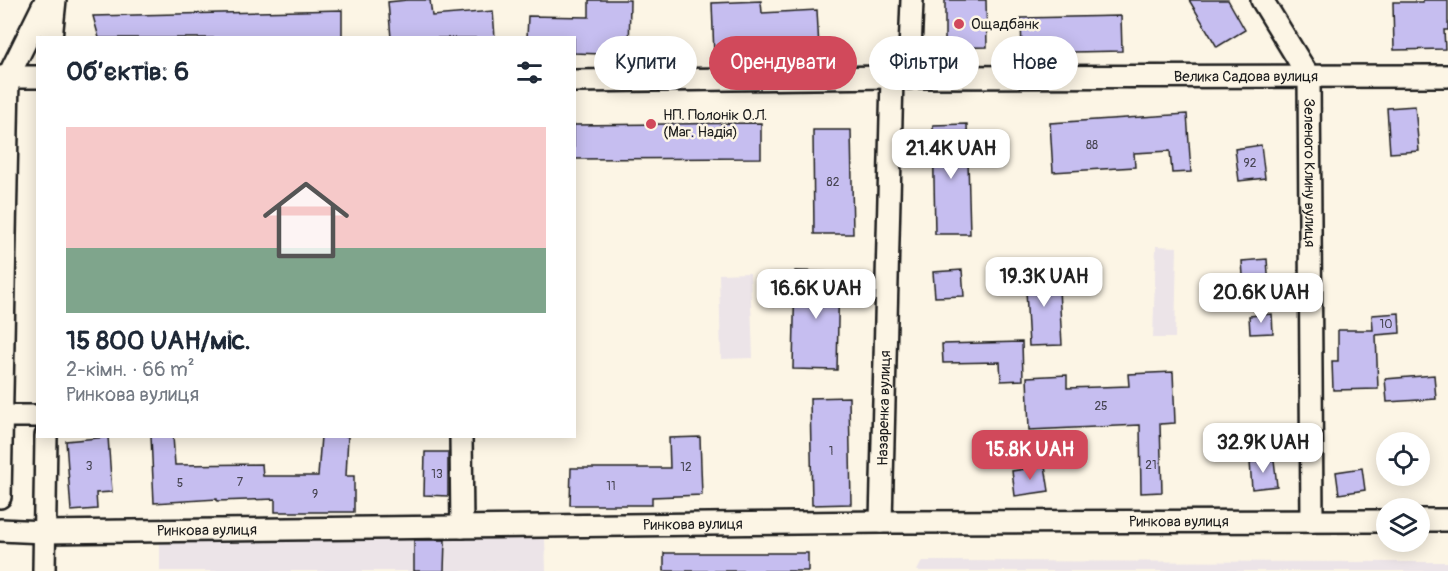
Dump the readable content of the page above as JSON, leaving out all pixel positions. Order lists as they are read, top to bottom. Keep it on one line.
{"streets":{"street":["Велика Садова вулиця","Зеленого Клину вулиця","Назаренка вулиця","Ринкова вулиця"]},"crossings":[["Велика Садова вулиця","Зеленого Клину вулиця"],["Зеленого Клину вулиця","Ринкова вулиця"],["Назаренка вулиця","Ринкова вулиця"]],"places":["Ощадбанк","НП. Полонік О.Л. (Маг. Надія)"],"house_numbers":["88","92","82","10","25","1","21","3","12","13","7","5","11","9"],"page":{"chip":["Купити","Орендувати","Фільтри","Нове"],"heading":"Об’єктів: 6","list":[{"name":"15 800 UAH/міс.","note":"2-кімн. · 66 m² · Ринкова вулиця"}],"price":["21.4K UAH","19.3K UAH","16.6K UAH","20.6K UAH","32.9K UAH","15.8K UAH"]}}
